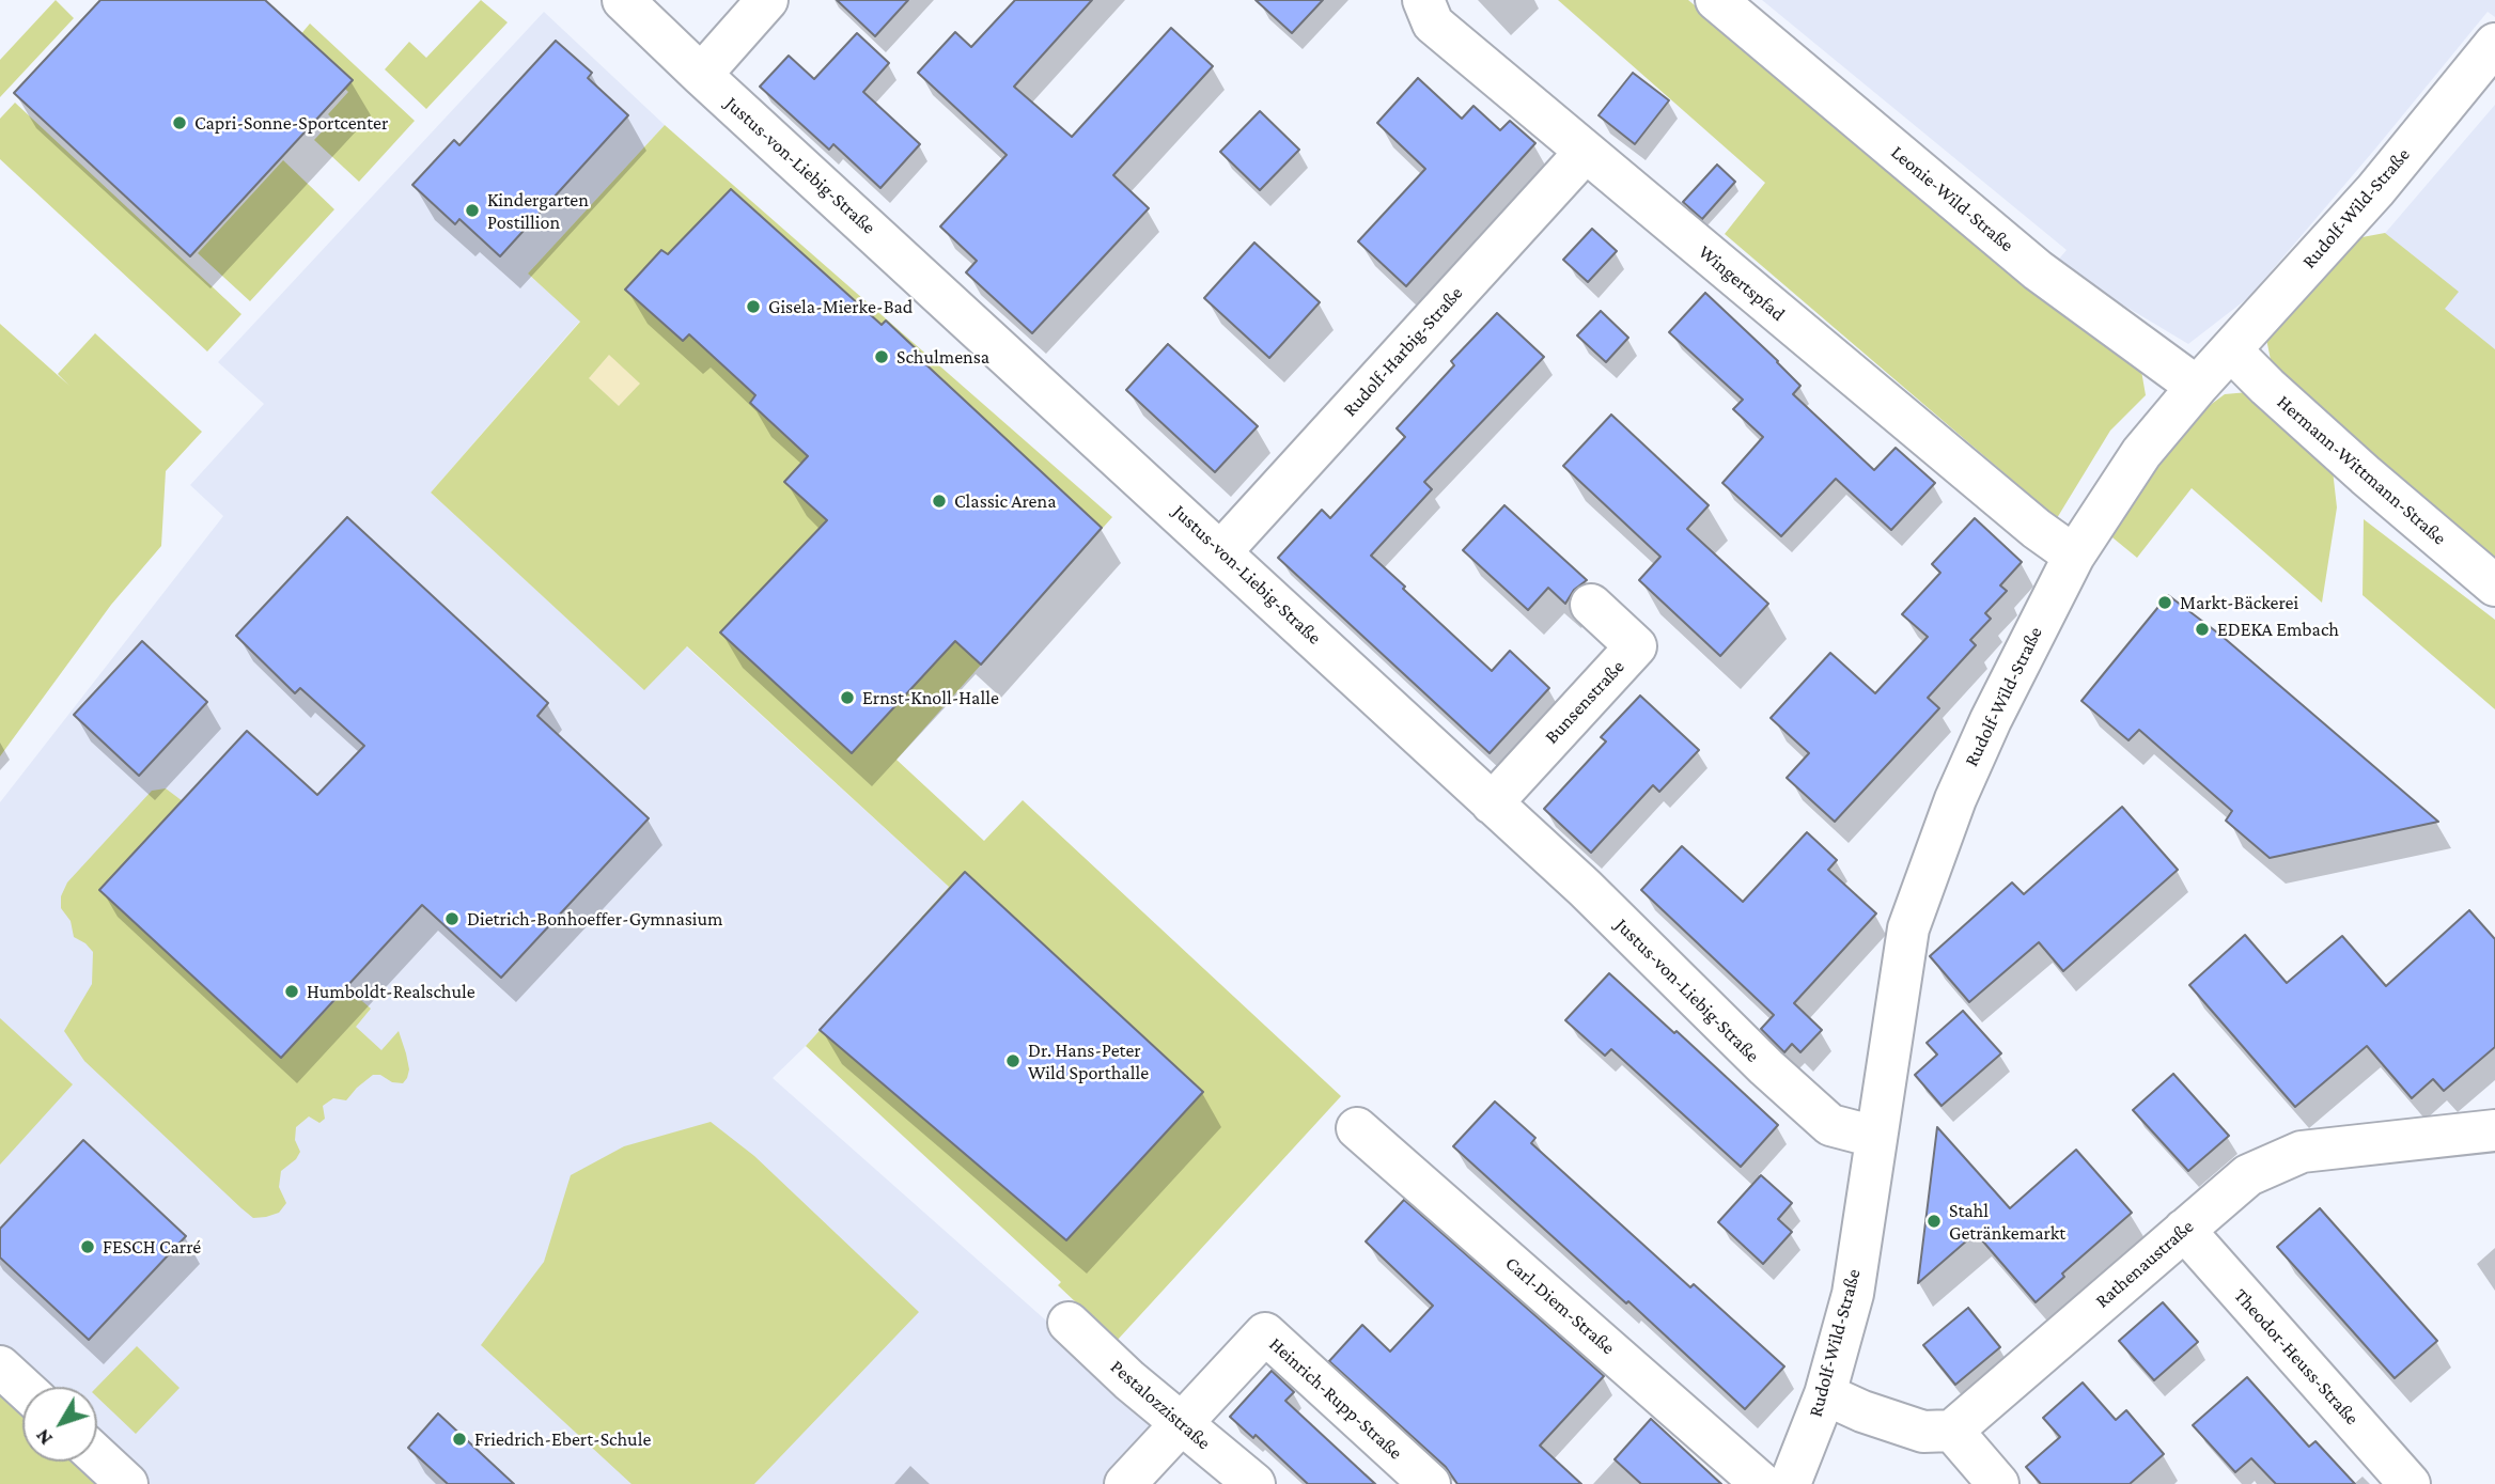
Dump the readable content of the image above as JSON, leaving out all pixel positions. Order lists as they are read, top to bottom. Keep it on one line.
{"streets":{"street":["Justus-von-Liebig-Straße","Leonie-Wild-Straße","Rudolf-Wild-Straße","Wingertspfad","Rudolf-Harbig-Straße","Hermann-Wittmann-Straße","Bunsenstraße","Rathenaustraße","Carl-Diem-Straße","Theodor-Heuss-Straße","Heinrich-Rupp-Straße","Pestalozzistraße"]},"crossings":[["Justus-von-Liebig-Straße","Rudolf-Wild-Straße"],["Justus-von-Liebig-Straße","Rudolf-Harbig-Straße"],["Justus-von-Liebig-Straße","Bunsenstraße"],["Leonie-Wild-Straße","Rudolf-Wild-Straße"],["Rudolf-Wild-Straße","Wingertspfad"],["Rudolf-Wild-Straße","Hermann-Wittmann-Straße"],["Wingertspfad","Rudolf-Harbig-Straße"],["Rathenaustraße","Theodor-Heuss-Straße"],["Heinrich-Rupp-Straße","Pestalozzistraße"]],"places":["Capri-Sonne-Sportcenter","Kindergarten Postillion","Gisela-Mierke-Bad","Schulmensa","Classic Arena","Markt-Bäckerei","EDEKA Embach","Ernst-Knoll-Halle","Dietrich-Bonhoeffer-Gymnasium","Humboldt-Realschule","Dr. Hans-Peter Wild Sporthalle","Stahl Getränkemarkt","FESCH Carré","Friedrich-Ebert-Schule"],"north":"bottom left"}
